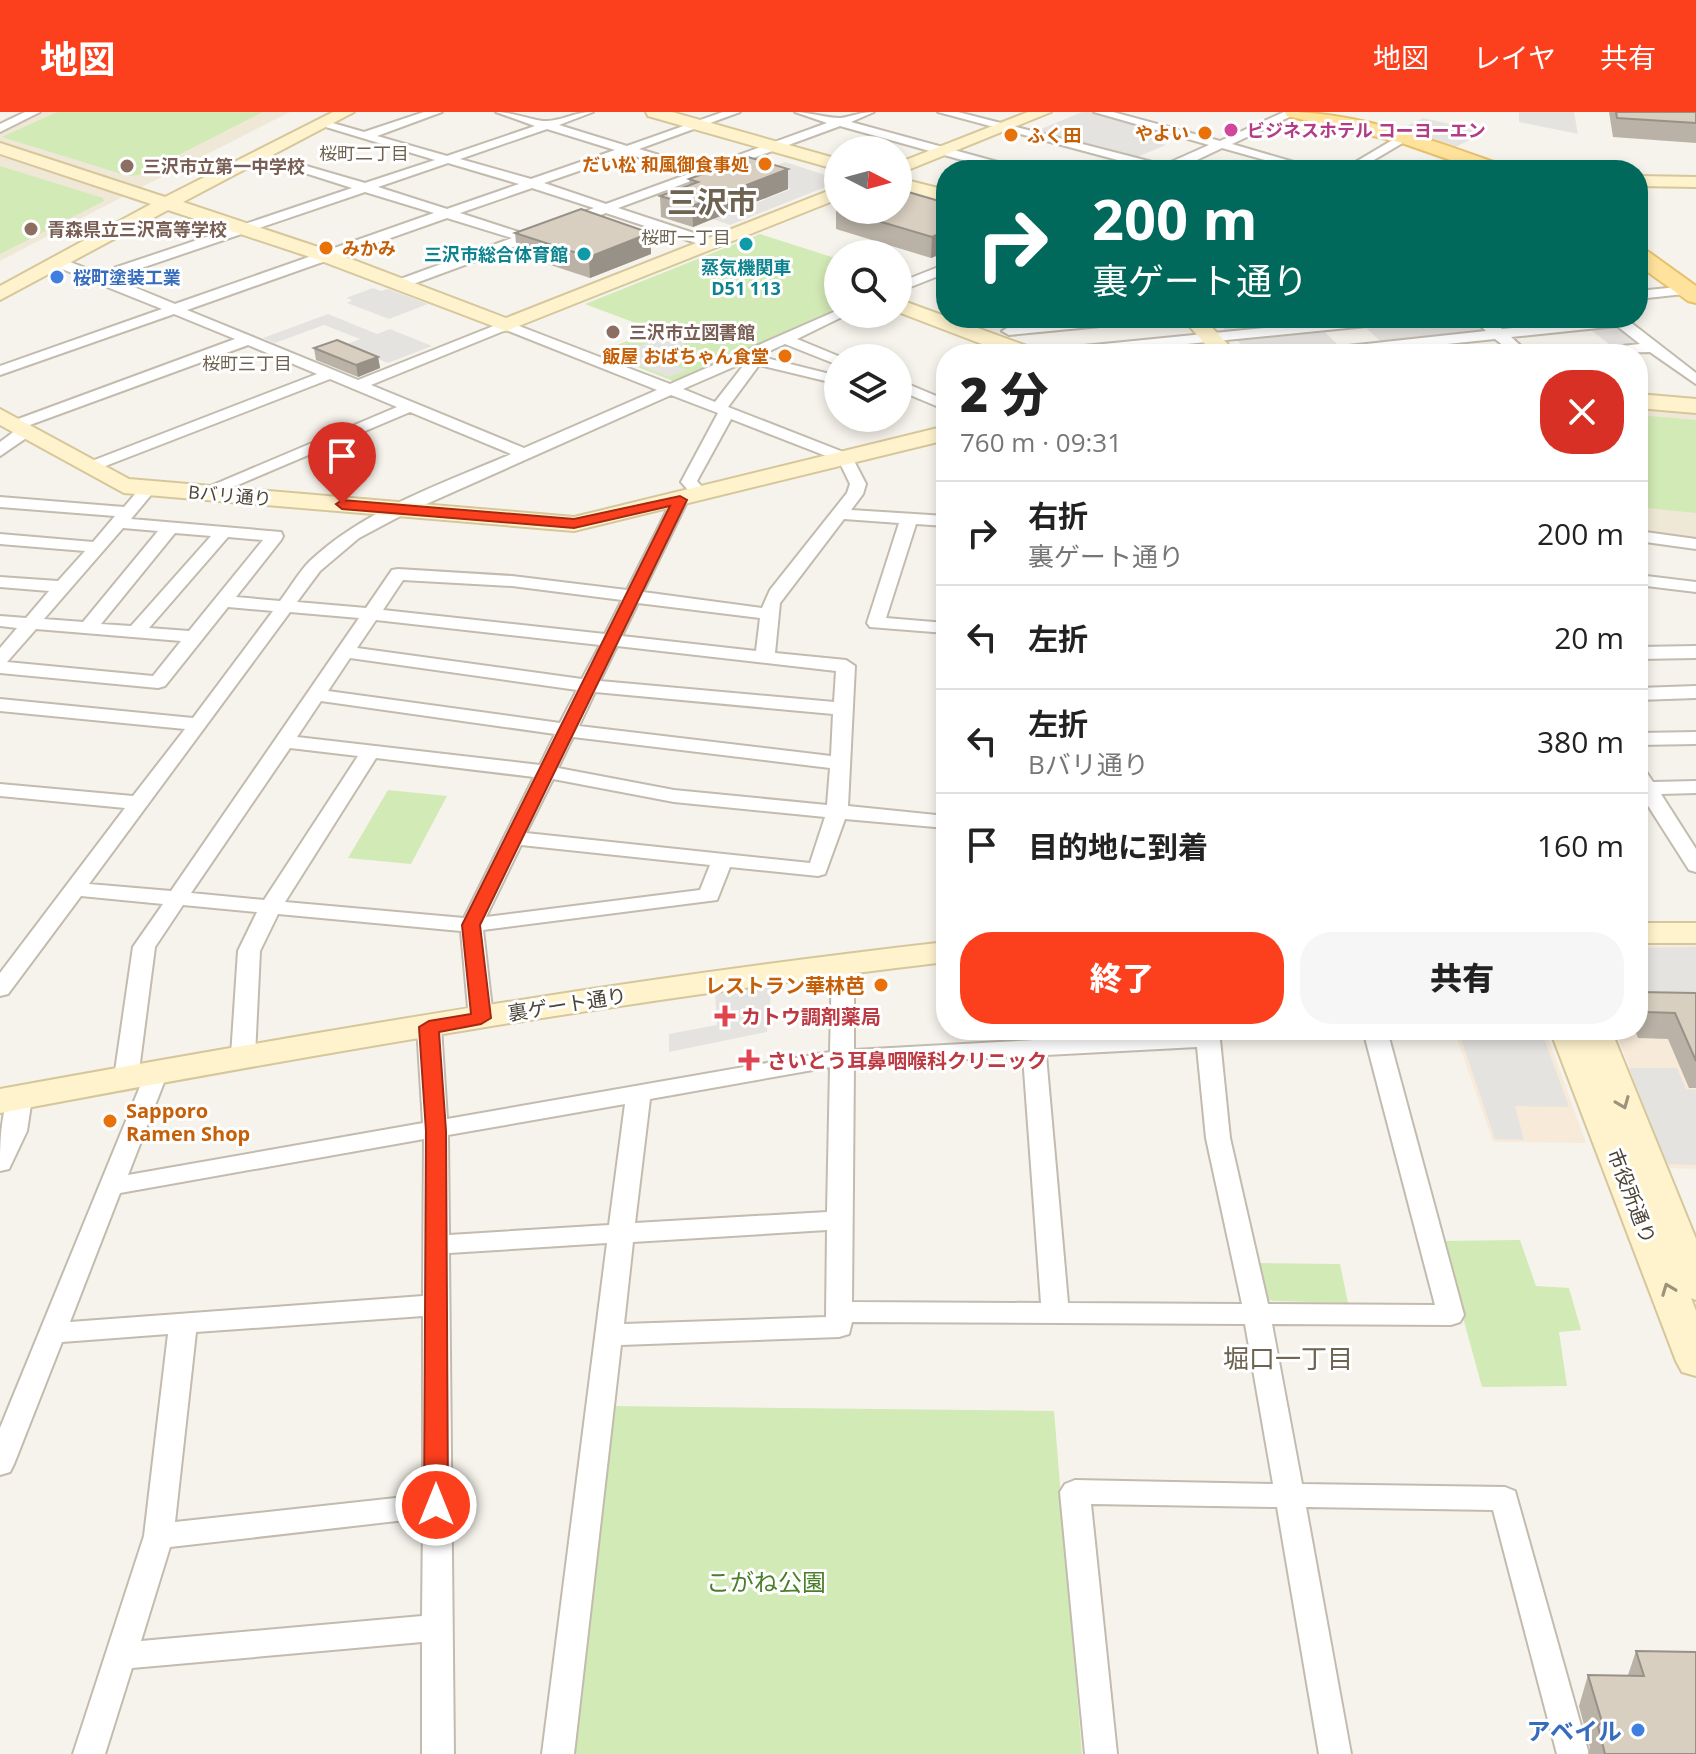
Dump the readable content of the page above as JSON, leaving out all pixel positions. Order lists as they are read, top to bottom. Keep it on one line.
{"streets":{"street":["Bバリ通り","裏ゲート通り","市役所通り"]},"districts":["桜町二丁目","三沢市","桜町一丁目","桜町三丁目","堀口一丁目"],"parks":["こがね公園"],"places":{"other":["ビジネスホテル コーヨーエン","やよい","ふく田","だい松 和風御食事処","三沢市立第一中学校","青森県立三沢高等学校","蒸気機関車 D51 113","みかみ","三沢市総合体育館","桜町塗装工業","三沢市立図書館","飯屋 おばちゃん食堂","レストラン華林芭","Sapporo Ramen Shop","アベイル"],"health":["カトウ調剤薬局","さいとう耳鼻咽喉科クリニック"]},"north":"right","page":{"header":"地図","nav":["地図","レイヤ","共有"],"turn":["200 m","裏ゲート通り"],"heading":["2 分","760 m · 09:31"],"list":[{"name":"右折","note":"裏ゲート通り","value":"200 m"},{"name":"左折","value":"20 m"},{"name":"左折","note":"Bバリ通り","value":"380 m"},{"name":"目的地に到着","value":"160 m"}],"buttons":["終了","共有"]}}
